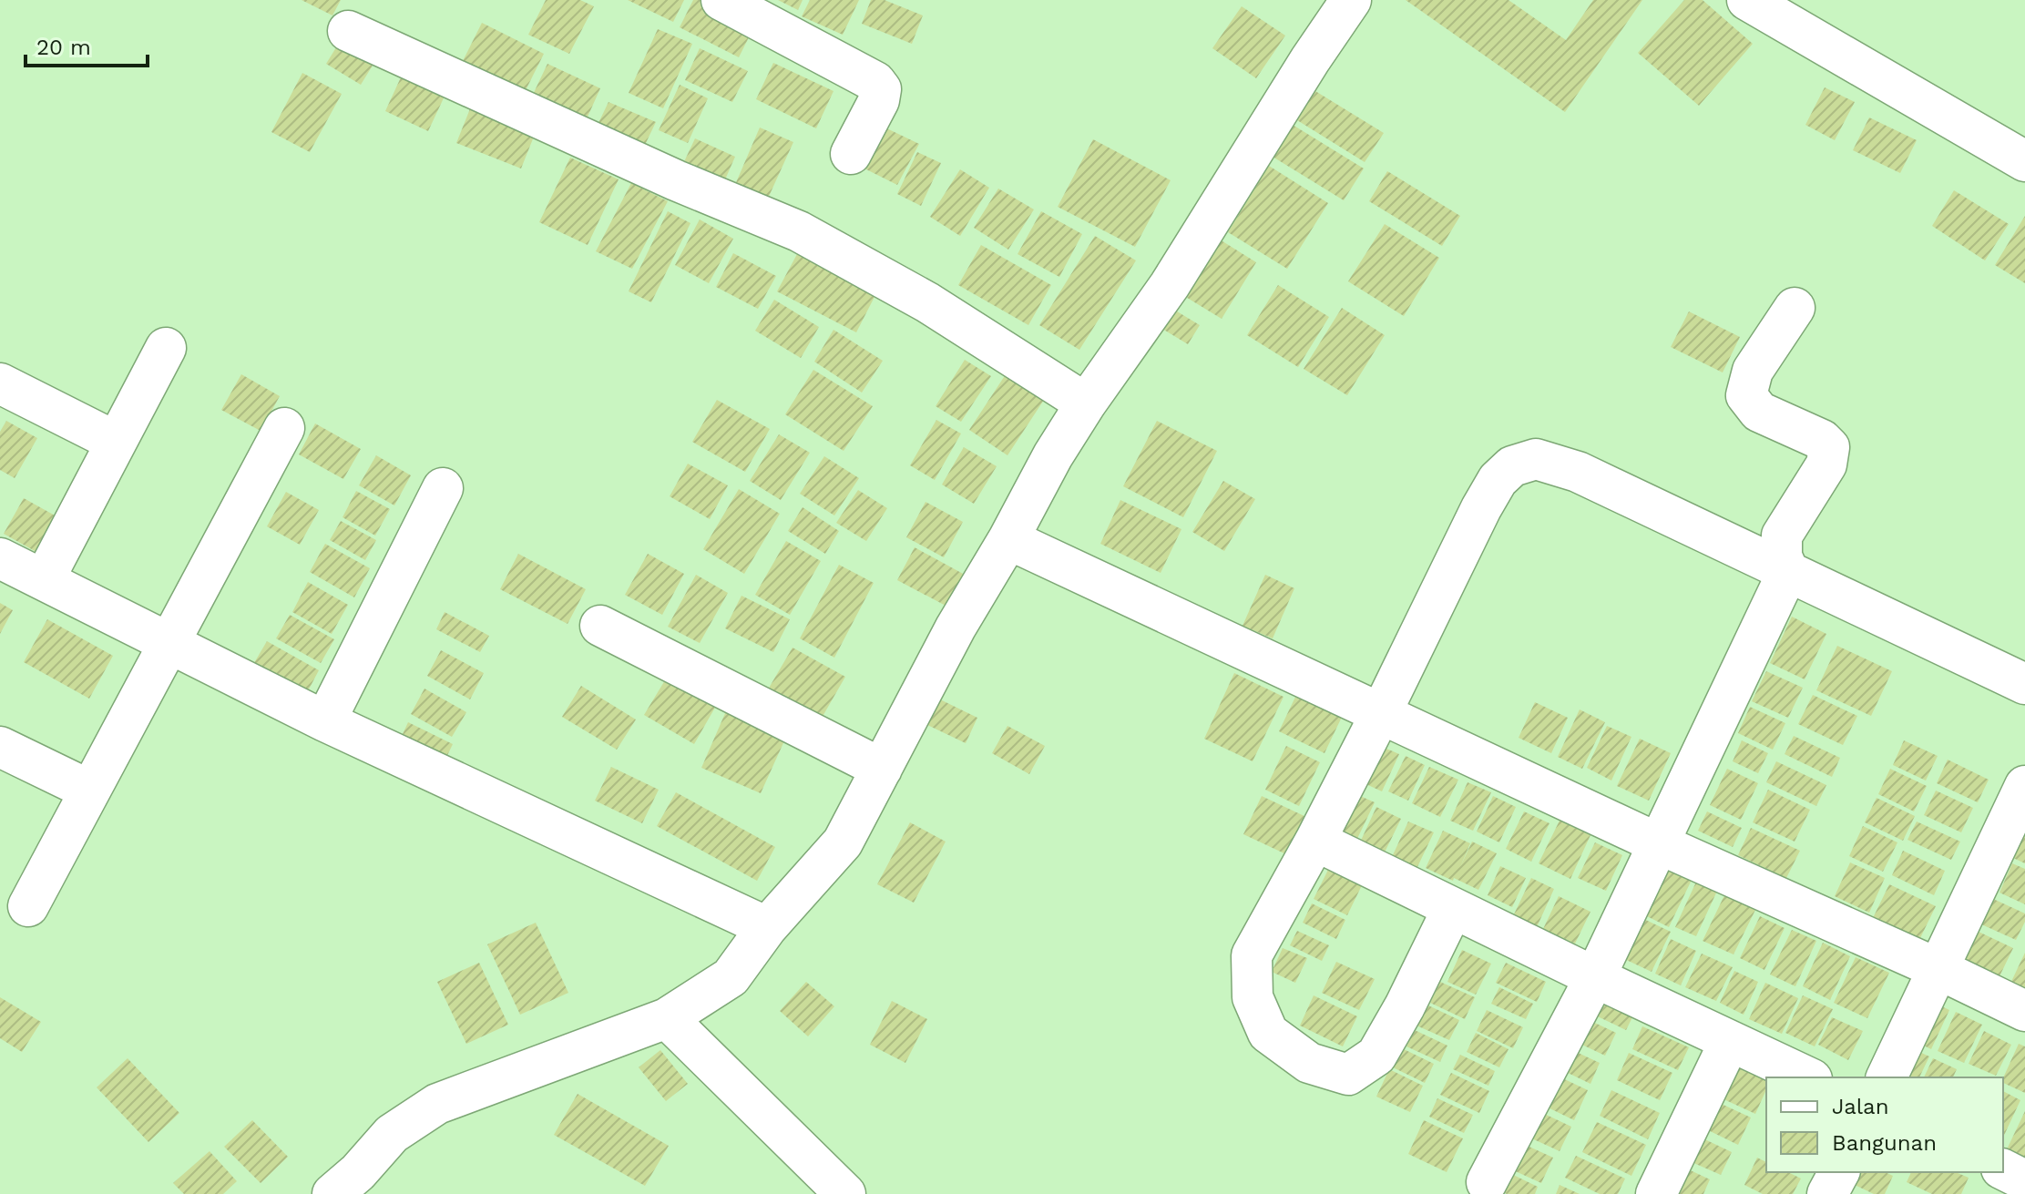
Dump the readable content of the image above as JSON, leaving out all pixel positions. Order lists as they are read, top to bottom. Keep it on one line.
{"legend":["Jalan","Bangunan"],"scale_bar":"20 m"}
